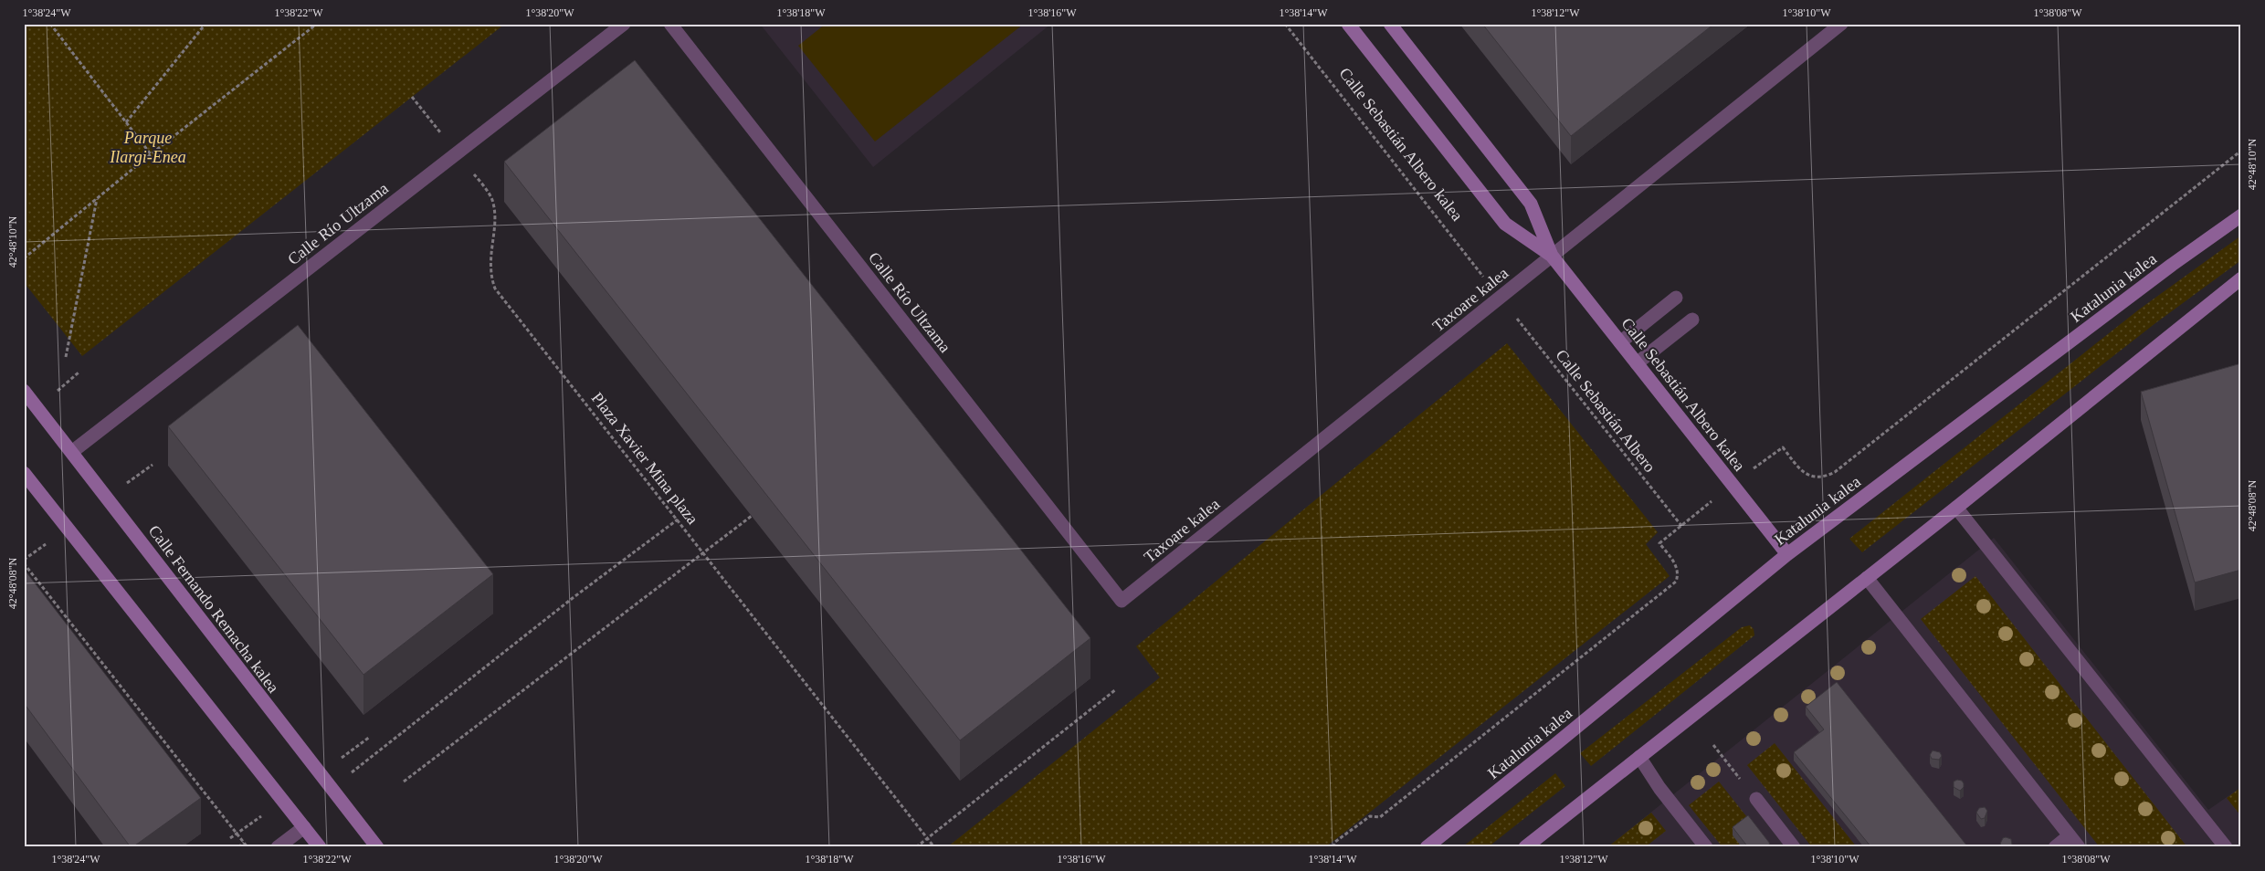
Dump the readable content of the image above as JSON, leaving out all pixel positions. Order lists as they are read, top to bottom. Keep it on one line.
{"streets":{"street":["Calle Sebastián Albero kalea","Calle Río Ultzama","Katalunia kalea","Taxoare kalea","Calle Fernando Remacha kalea"],"path":["Calle Sebastián Albero","Plaza Xavier Mina plaza"]},"crossings":[["Calle Sebastián Albero kalea","Katalunia kalea"],["Calle Sebastián Albero kalea","Taxoare kalea"],["Calle Río Ultzama","Taxoare kalea"],["Calle Río Ultzama","Plaza Xavier Mina plaza"],["Calle Río Ultzama","Calle Fernando Remacha kalea"]],"parks":["Parque Ilargi-Enea"],"coordinates":["1°38'24\"W","1°38'22\"W","1°38'20\"W","1°38'18\"W","1°38'16\"W","1°38'14\"W","1°38'12\"W","1°38'10\"W","1°38'08\"W","42°48'10\"N","42°48'08\"N"]}
